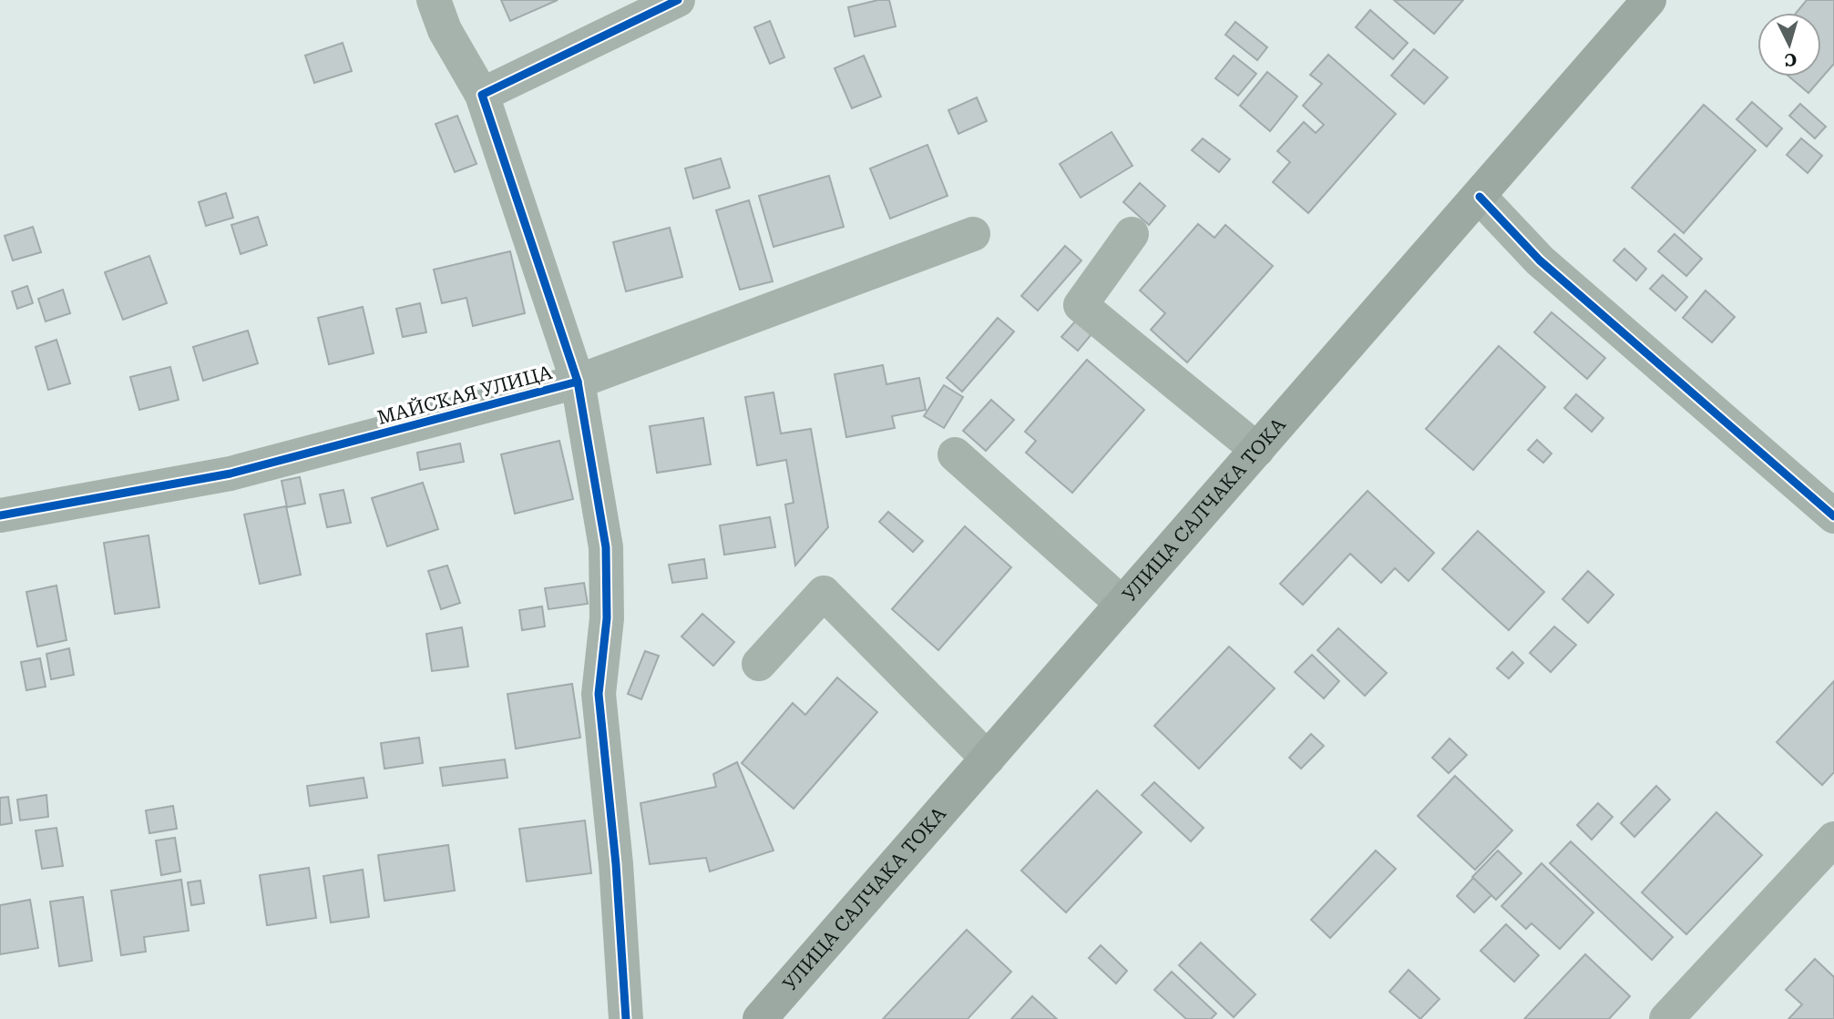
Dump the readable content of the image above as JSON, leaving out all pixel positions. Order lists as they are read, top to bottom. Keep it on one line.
{"streets":{"main road":["УЛИЦА САЛЧАКА ТОКА"],"street":["МАЙСКАЯ УЛИЦА"]},"north":"bottom"}
